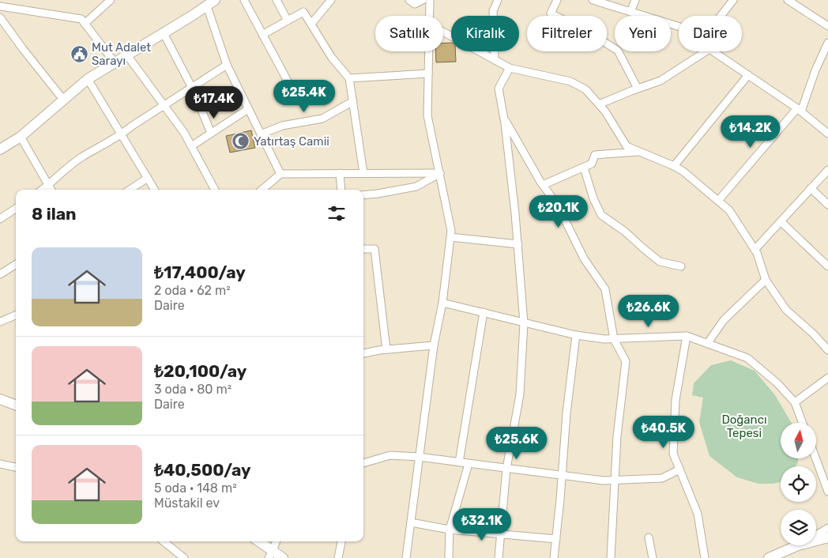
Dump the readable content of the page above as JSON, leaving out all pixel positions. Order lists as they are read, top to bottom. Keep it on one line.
{"parks":["Doğancı Tepesi"],"places":{"public building":["Mut Adalet Sarayı"],"mosque":["Yatırtaş Camii"]},"north":"top","page":{"chip":["Satılık","Kiralık","Filtreler","Yeni","Daire"],"price":["₺25.4K","₺17.4K","₺14.2K","₺20.1K","₺26.6K","₺40.5K","₺25.6K","₺32.1K"],"heading":"8 ilan","list":[{"name":"₺17,400/ay","note":"2 oda · 62 m² · Daire"},{"name":"₺20,100/ay","note":"3 oda · 80 m² · Daire"},{"name":"₺40,500/ay","note":"5 oda · 148 m² · Müstakil ev"}]}}
